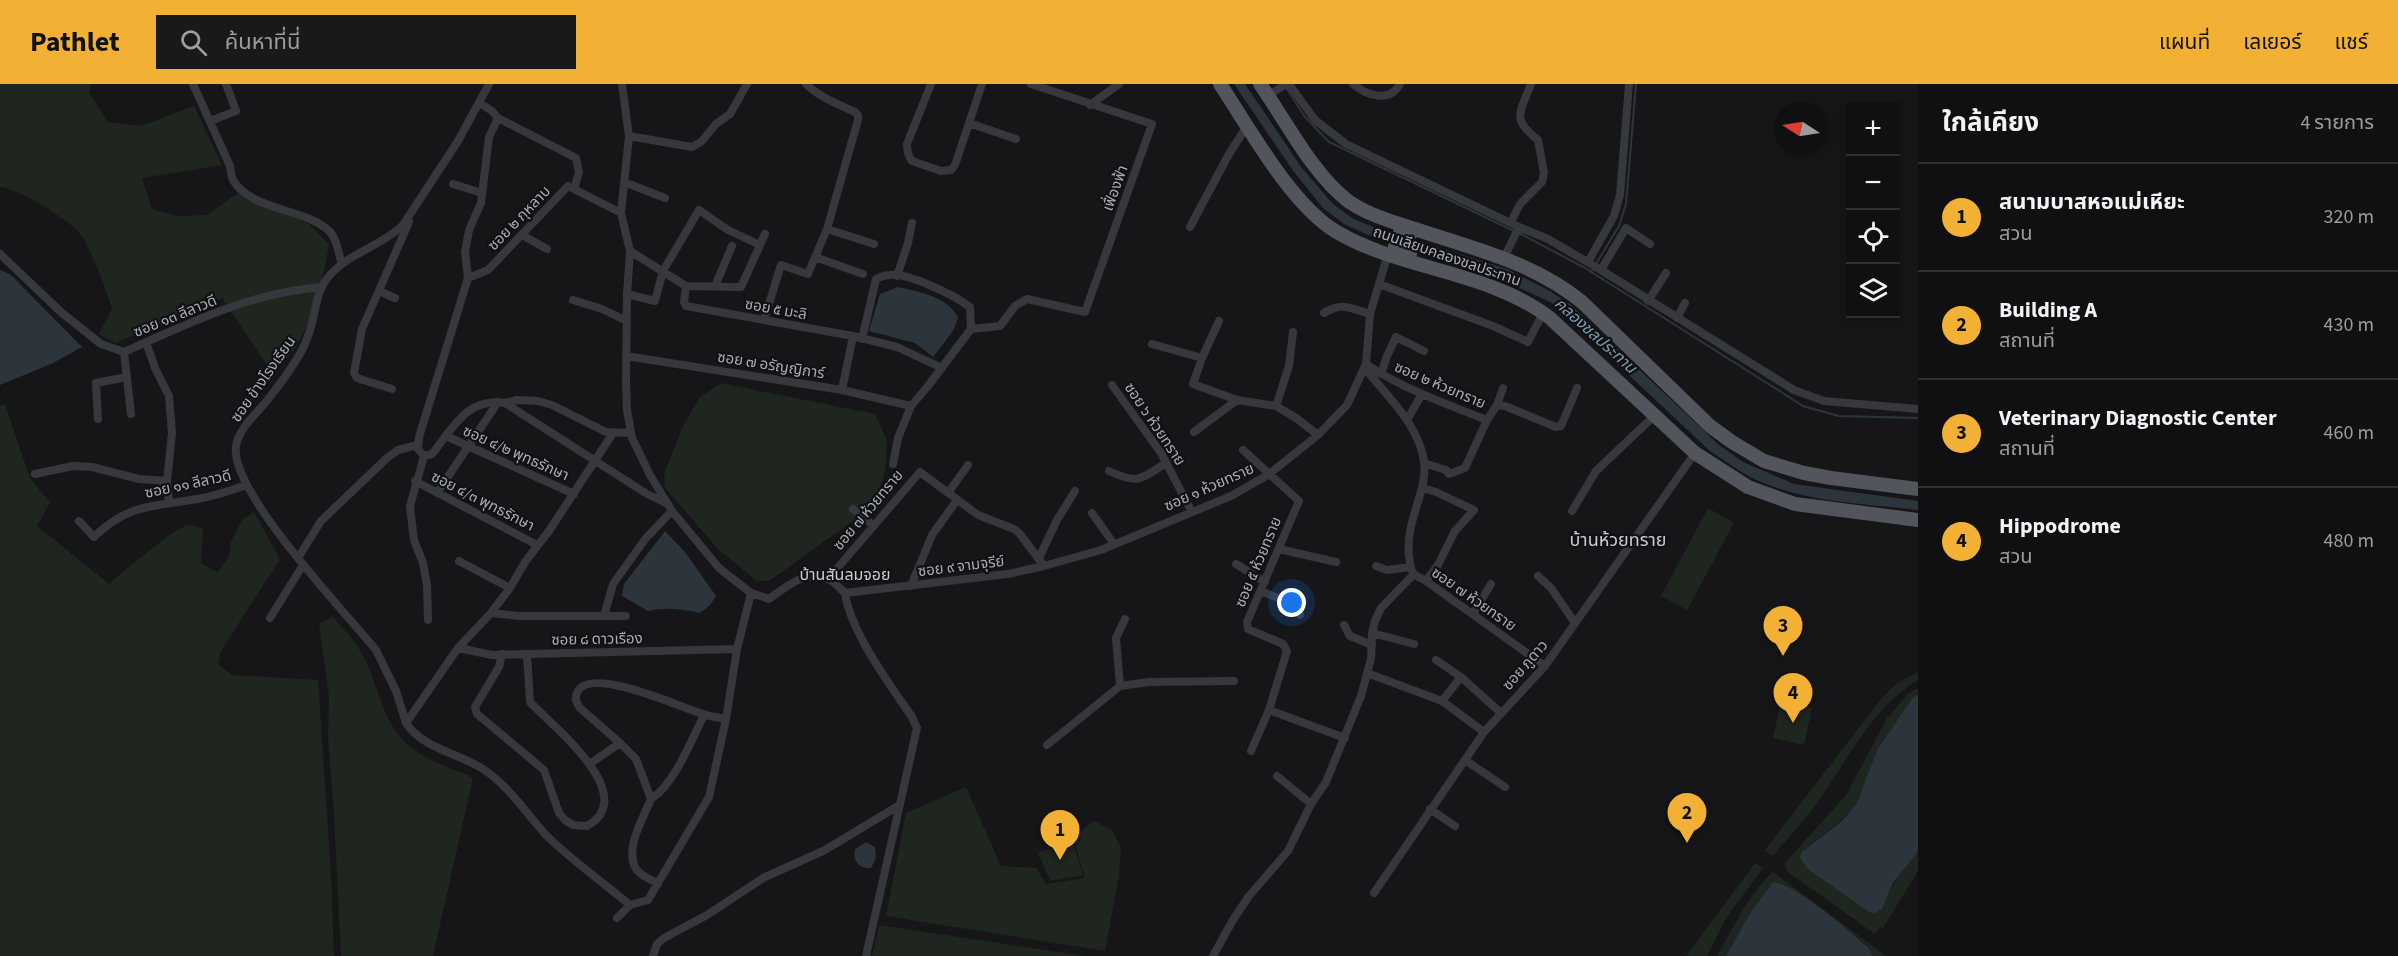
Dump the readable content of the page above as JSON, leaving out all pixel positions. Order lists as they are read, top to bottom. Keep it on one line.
{"streets":{"main road":["ถนนเลียบคลองชลประทาน"],"street":["เฟื่องฟ้า","ซอย ๒ กุหลาบ","ซอย ๕ มะลิ","ซอย ๑๓ ลีลาวดี","ซอย ๗ อรัญญิการ์","ซอย ข้างโรงเรียน","ซอย ๒ ห้วยทราย","ซอย ๖ ห้วยทราย","ซอย ๔/๒ พุทธรักษา","ซอย ๑๑ ลีลาวดี","ซอย ๑ ห้วยทราย","ซอย ๔/๓ พุทธรักษา","ซอย ๗ ห้วยทราย","ซอย ๕ ห้วยทราย","ซอย ๙ จามจุรีย์","ซอย ๘ ดาวเรือง","ซอย ภูดาว"]},"crossings":[["ถนนเลียบคลองชลประทาน","ซอย ๑ ห้วยทราย"],["ถนนเลียบคลองชลประทาน","ซอย ภูดาว"],["ซอย ๑๓ ลีลาวดี","ซอย ข้างโรงเรียน"],["ซอย ข้างโรงเรียน","ซอย ๑๑ ลีลาวดี"],["ซอย ๒ ห้วยทราย","ซอย ๑ ห้วยทราย"],["ซอย ๖ ห้วยทราย","ซอย ๑ ห้วยทราย"],["ซอย ๑ ห้วยทราย","ซอย ๗ ห้วยทราย"],["ซอย ๑ ห้วยทราย","ซอย ๕ ห้วยทราย"],["ซอย ๑ ห้วยทราย","ซอย ๙ จามจุรีย์"],["ซอย ๗ ห้วยทราย","ซอย ๙ จามจุรีย์"],["ซอย ๗ ห้วยทราย","ซอย ภูดาว"]],"districts":["บ้านห้วยทราย","บ้านสันลมจอย"],"water":["คลองชลประทาน"],"north":"left","page":{"header":"Pathlet","search":"ค้นหาที่นี่","nav":["แผนที่","เลเยอร์","แชร์"],"heading":["ใกล้เคียง","4 รายการ"],"map_buttons":["+","−"],"list":[{"mark":"1","name":"สนามบาสหอแม่เหียะ","note":"สวน","value":"320 m"},{"mark":"2","name":"Building A","note":"สถานที่","value":"430 m"},{"mark":"3","name":"Veterinary Diagnostic Center","note":"สถานที่","value":"460 m"},{"mark":"4","name":"Hippodrome","note":"สวน","value":"480 m"}],"pins":["3","4","2","1"]}}
